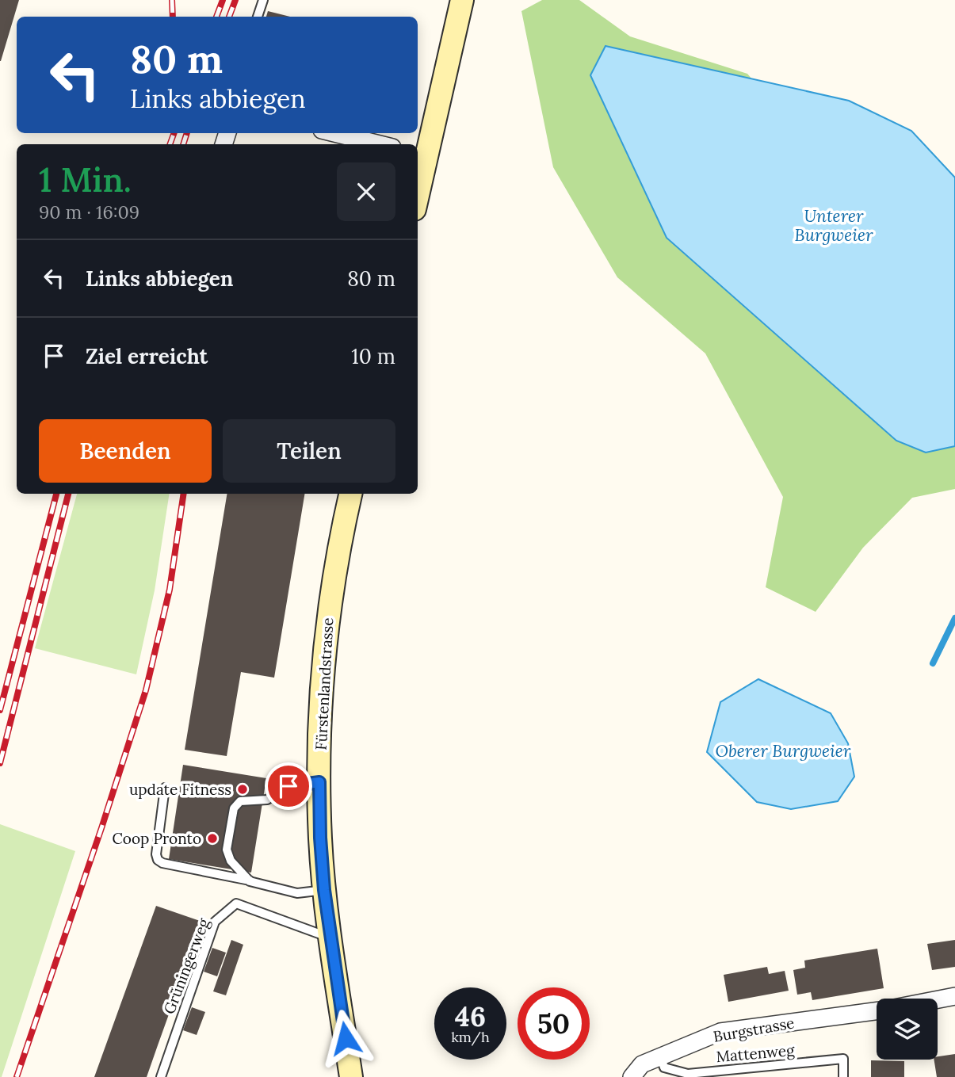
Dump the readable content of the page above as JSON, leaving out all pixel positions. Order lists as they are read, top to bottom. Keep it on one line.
{"streets":{"main road":["Fürstenlandstrasse"],"street":["Burgstrasse"],"lane":["Grüningerweg","Mattenweg"]},"crossings":[["Fürstenlandstrasse","Grüningerweg"],["Burgstrasse","Mattenweg"]],"water":["Unterer Burgweier","Oberer Burgweier"],"places":["update Fitness","Coop Pronto"],"page":{"turn":["80 m","Links abbiegen"],"heading":["1 Min.","90 m · 16:09"],"list":[{"name":"Links abbiegen","value":"80 m"},{"name":"Ziel erreicht","value":"10 m"}],"buttons":["Beenden","Teilen"],"speed":"46 km/h","limit":"50"}}
